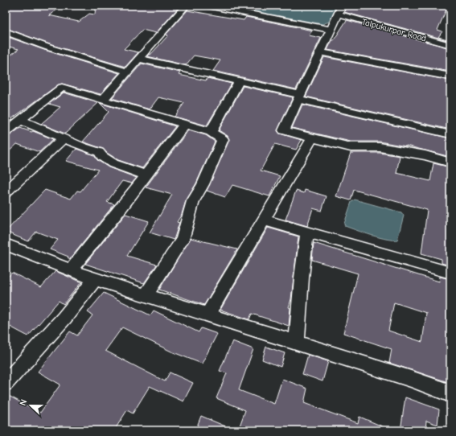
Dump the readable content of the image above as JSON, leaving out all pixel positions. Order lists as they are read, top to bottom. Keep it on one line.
{"streets":{"street":["Talpukurpar Road"]},"north":"left"}
